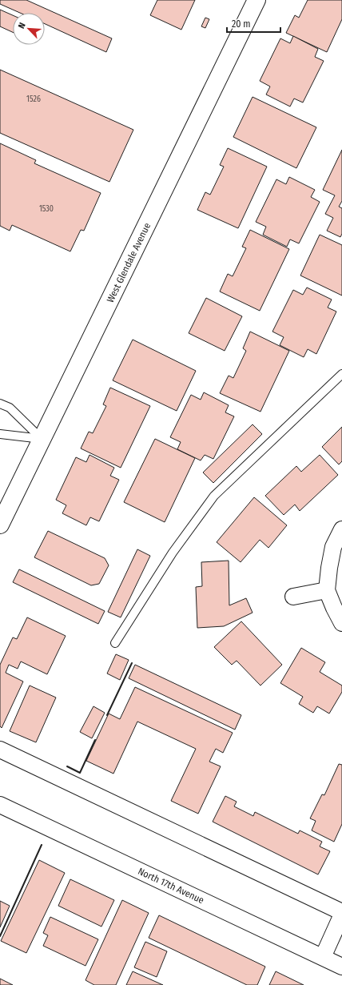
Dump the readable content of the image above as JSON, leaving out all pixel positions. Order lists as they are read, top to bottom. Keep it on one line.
{"streets":{"main road":["West Glendale Avenue"],"street":["North 17th Avenue"]},"house_numbers":["1526","1530"],"scale_bar":"20 m","north":"top left"}
